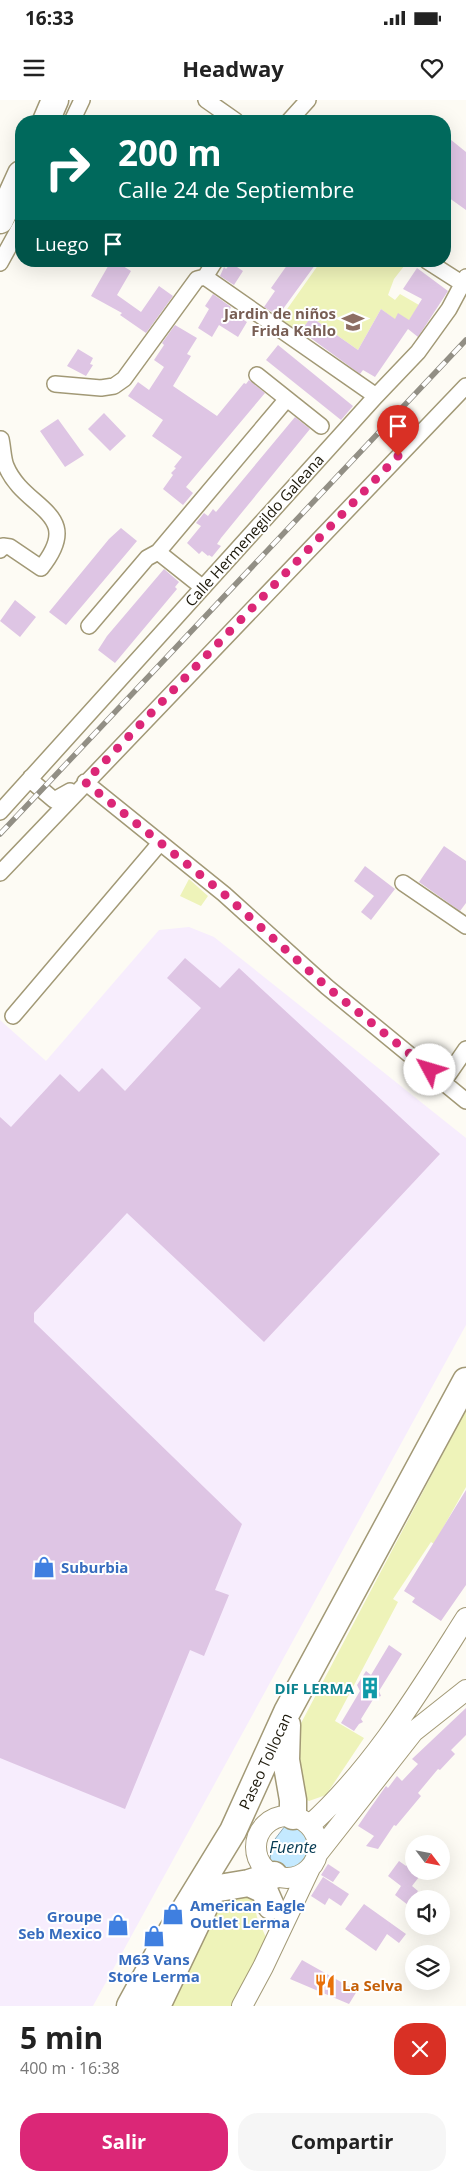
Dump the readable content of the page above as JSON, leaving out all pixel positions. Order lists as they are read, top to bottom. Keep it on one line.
{"streets":{"highway":["Paseo Tollocan"],"street":["Calle Hermenegildo Galeana"]},"water":["Fuente"],"places":{"school or university":["Jardin de niños Frida Kahlo"],"shop":["Suburbia","American Eagle Outlet Lerma","Groupe Seb Mexico","M63 Vans Store Lerma"],"building":["DIF LERMA"],"restaurant":["La Selva"]},"north":"bottom right","page":{"status":"16:33","header":"Headway","turn":["200 m","Calle 24 de Septiembre"],"then":"Luego","heading":["5 min","400 m · 16:38"],"buttons":["Salir","Compartir"]}}
